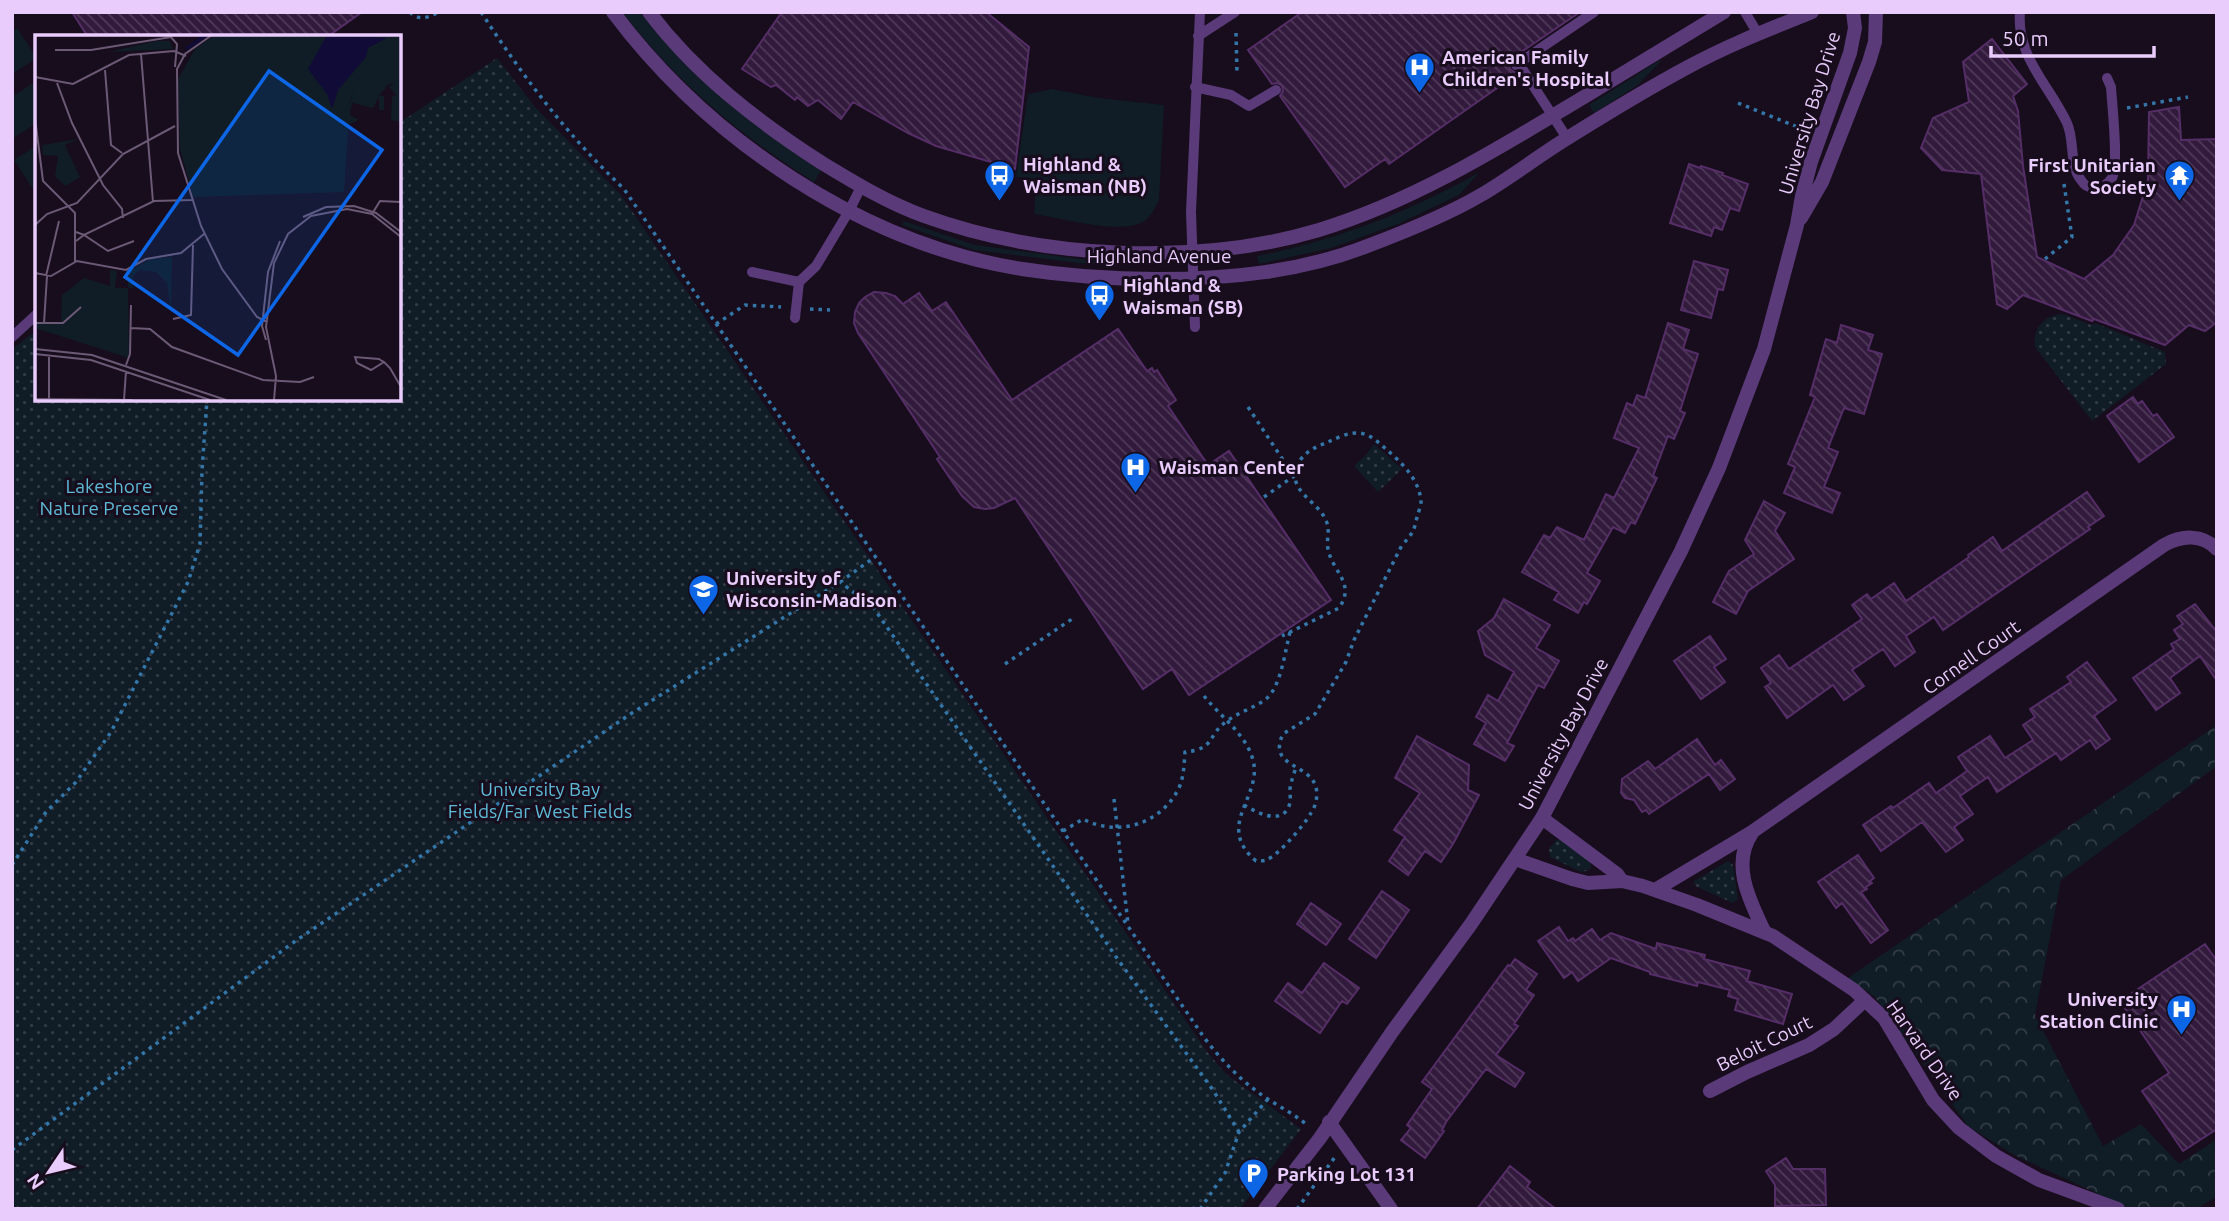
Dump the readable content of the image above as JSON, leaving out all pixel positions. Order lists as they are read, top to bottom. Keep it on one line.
{"streets":{"street":["University Bay Drive","Highland Avenue","Cornell Court","Beloit Court","Harvard Drive"]},"crossings":[["University Bay Drive","Harvard Drive"],["Cornell Court","Harvard Drive"],["Beloit Court","Harvard Drive"]],"parks":["Lakeshore Nature Preserve","University Bay Fields/Far West Fields"],"places":{"hospital":["American Family Children's Hospital","Waisman Center","University Station Clinic"],"bus stop":["Highland & Waisman (NB)","Highland & Waisman (SB)"],"temple":["First Unitarian Society"],"school or university":["University of Wisconsin-Madison"],"parking":["Parking Lot 131"]},"scale_bar":"50 m","north":"bottom left"}
